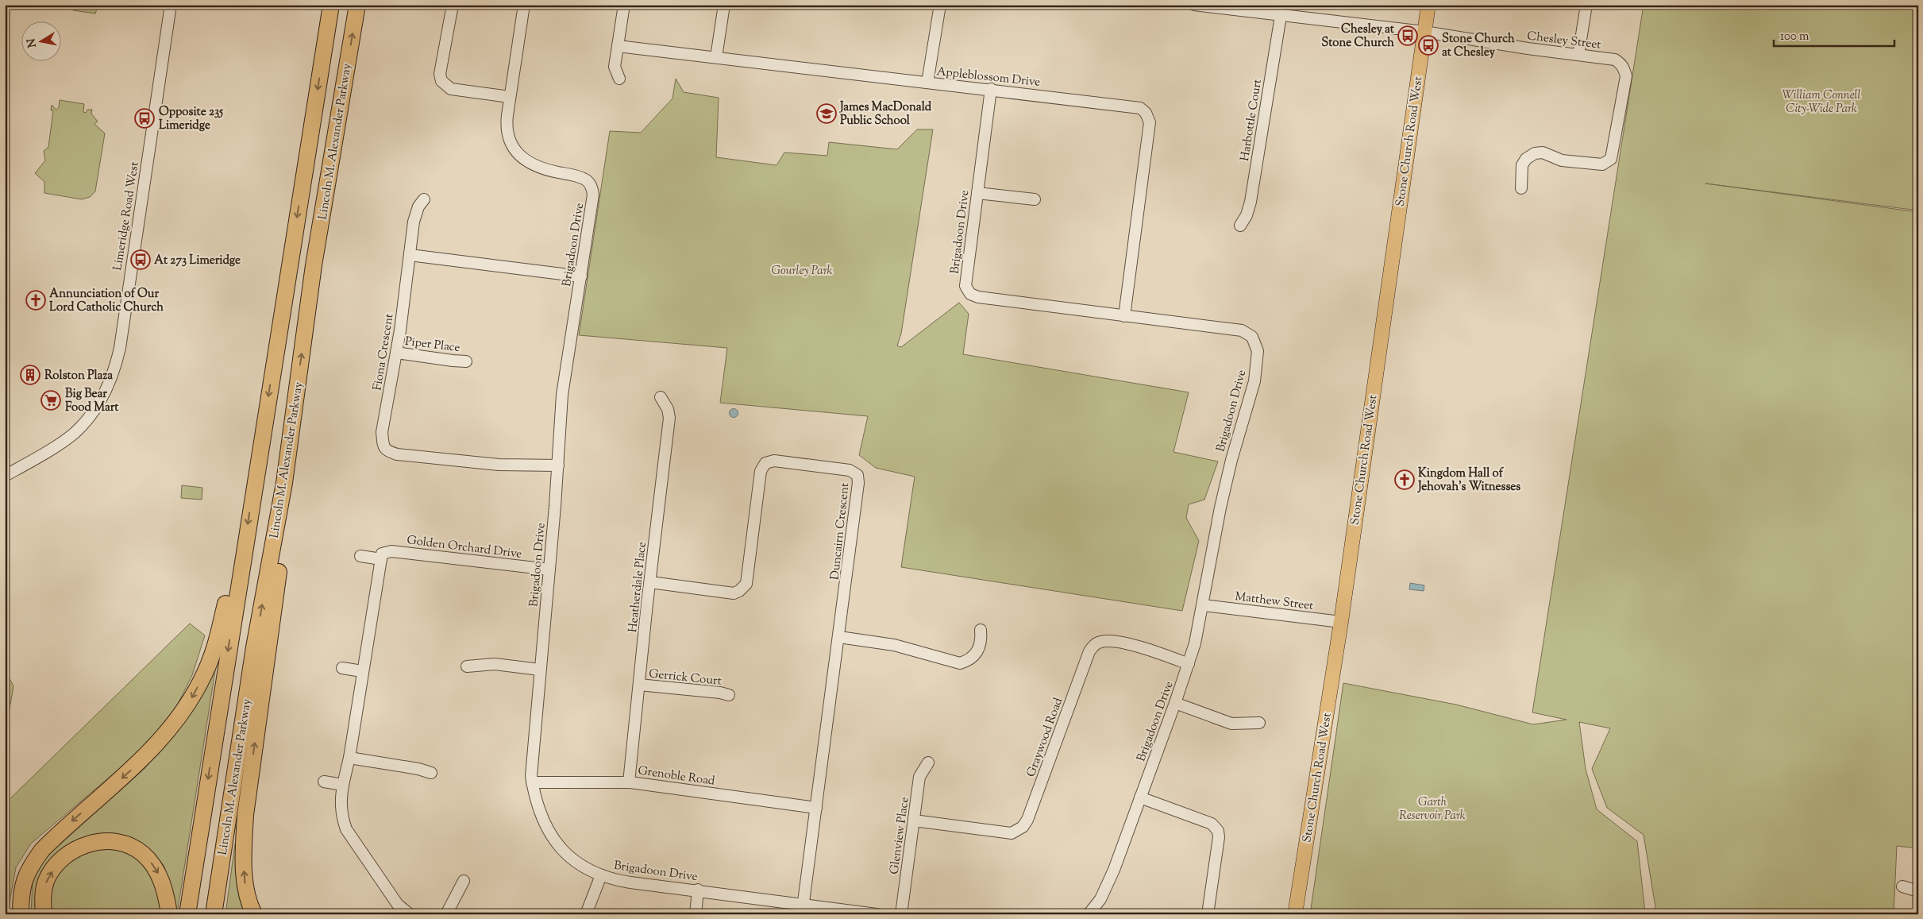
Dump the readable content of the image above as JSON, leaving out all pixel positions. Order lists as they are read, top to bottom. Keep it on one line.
{"streets":{"highway":["Lincoln M. Alexander Parkway"],"main road":["Stone Church Road West"],"street":["Chesley Street","Appleblossom Drive","Harbottle Court","Limeridge Road West","Brigadoon Drive","Piper Place","Fiona Crescent","Duncairn Crescent","Golden Orchard Drive","Heatherdale Place","Matthew Street","Gerrick Court","Graywood Road","Grenoble Road","Glenview Place"]},"crossings":[["Chesley Street","Harbottle Court"],["Chesley Street","Stone Church Road West"],["Appleblossom Drive","Brigadoon Drive"],["Stone Church Road West","Matthew Street"],["Brigadoon Drive","Fiona Crescent"],["Brigadoon Drive","Duncairn Crescent"],["Brigadoon Drive","Golden Orchard Drive"],["Brigadoon Drive","Matthew Street"],["Brigadoon Drive","Graywood Road"],["Brigadoon Drive","Grenoble Road"],["Piper Place","Fiona Crescent"],["Duncairn Crescent","Heatherdale Place"],["Duncairn Crescent","Grenoble Road"],["Heatherdale Place","Gerrick Court"],["Heatherdale Place","Grenoble Road"],["Graywood Road","Glenview Place"]],"parks":["William Connell City-Wide Park","Gourley Park","Garth Reservoir Park"],"places":{"bus stop":["Chesley at Stone Church","Stone Church at Chesley","Opposite 235 Limeridge","At 273 Limeridge"],"school or university":["James MacDonald Public School"],"church":["Annunciation of Our Lord Catholic Church","Kingdom Hall of Jehovah's Witnesses"],"building":["Rolston Plaza"],"supermarket":["Big Bear Food Mart"]},"scale_bar":"100 m","north":"left"}
